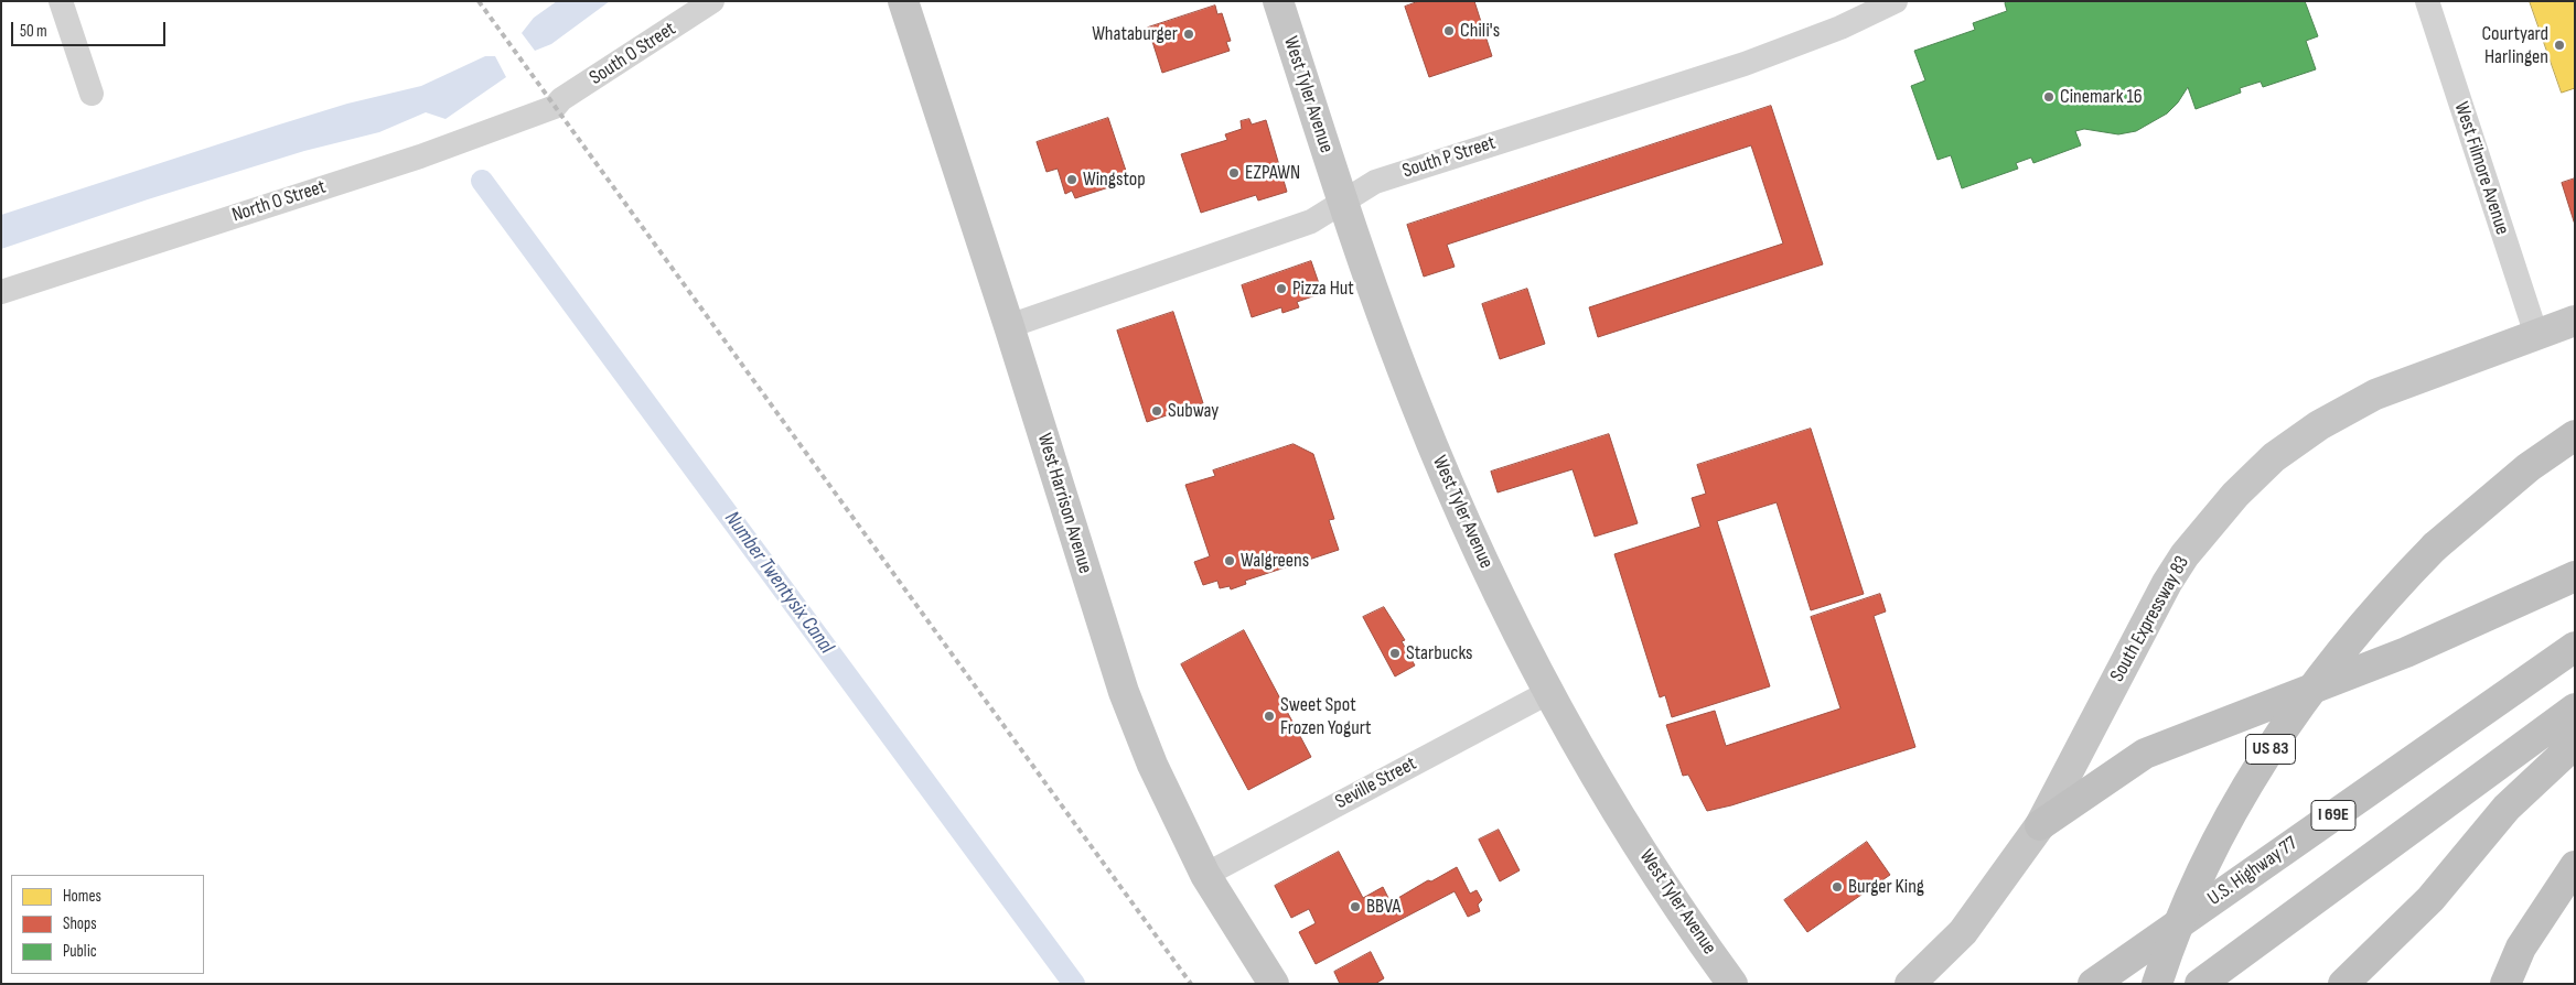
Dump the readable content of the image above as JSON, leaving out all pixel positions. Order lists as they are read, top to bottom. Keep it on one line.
{"streets":{"highway":["US 83","I 69E","U.S. Highway 77"],"main road":["West Tyler Avenue","West Harrison Avenue","South Expressway 83"],"street":["South O Street","South P Street","West Filmore Avenue","North O Street","Seville Street"]},"crossings":[["South O Street","North O Street"],["West Tyler Avenue","South P Street"],["West Tyler Avenue","Seville Street"],["South P Street","West Harrison Avenue"],["West Filmore Avenue","South Expressway 83"],["West Harrison Avenue","Seville Street"]],"water":["Number Twentysix Canal"],"places":["Chili's","Whataburger","Courtyard Harlingen","Cinemark 16","EZPAWN","Wingstop","Pizza Hut","Subway","Walgreens","Starbucks","Sweet Spot Frozen Yogurt","Burger King","BBVA"],"legend":["Homes","Shops","Public"],"scale_bar":"50 m"}
